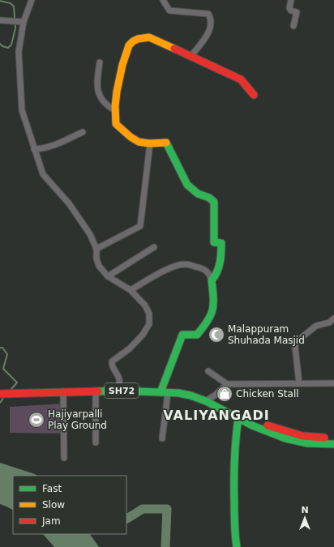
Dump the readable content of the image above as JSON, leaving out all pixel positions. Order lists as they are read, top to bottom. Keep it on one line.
{"streets":{"street":["SH72"]},"districts":["VALIYANGADI"],"places":{"mosque":["Malappuram Shuhada Masjid"],"shop":["Chicken Stall"],"sports":["Hajiyarpalli Play Ground"]},"legend":["Fast","Slow","Jam"],"north":"top"}
